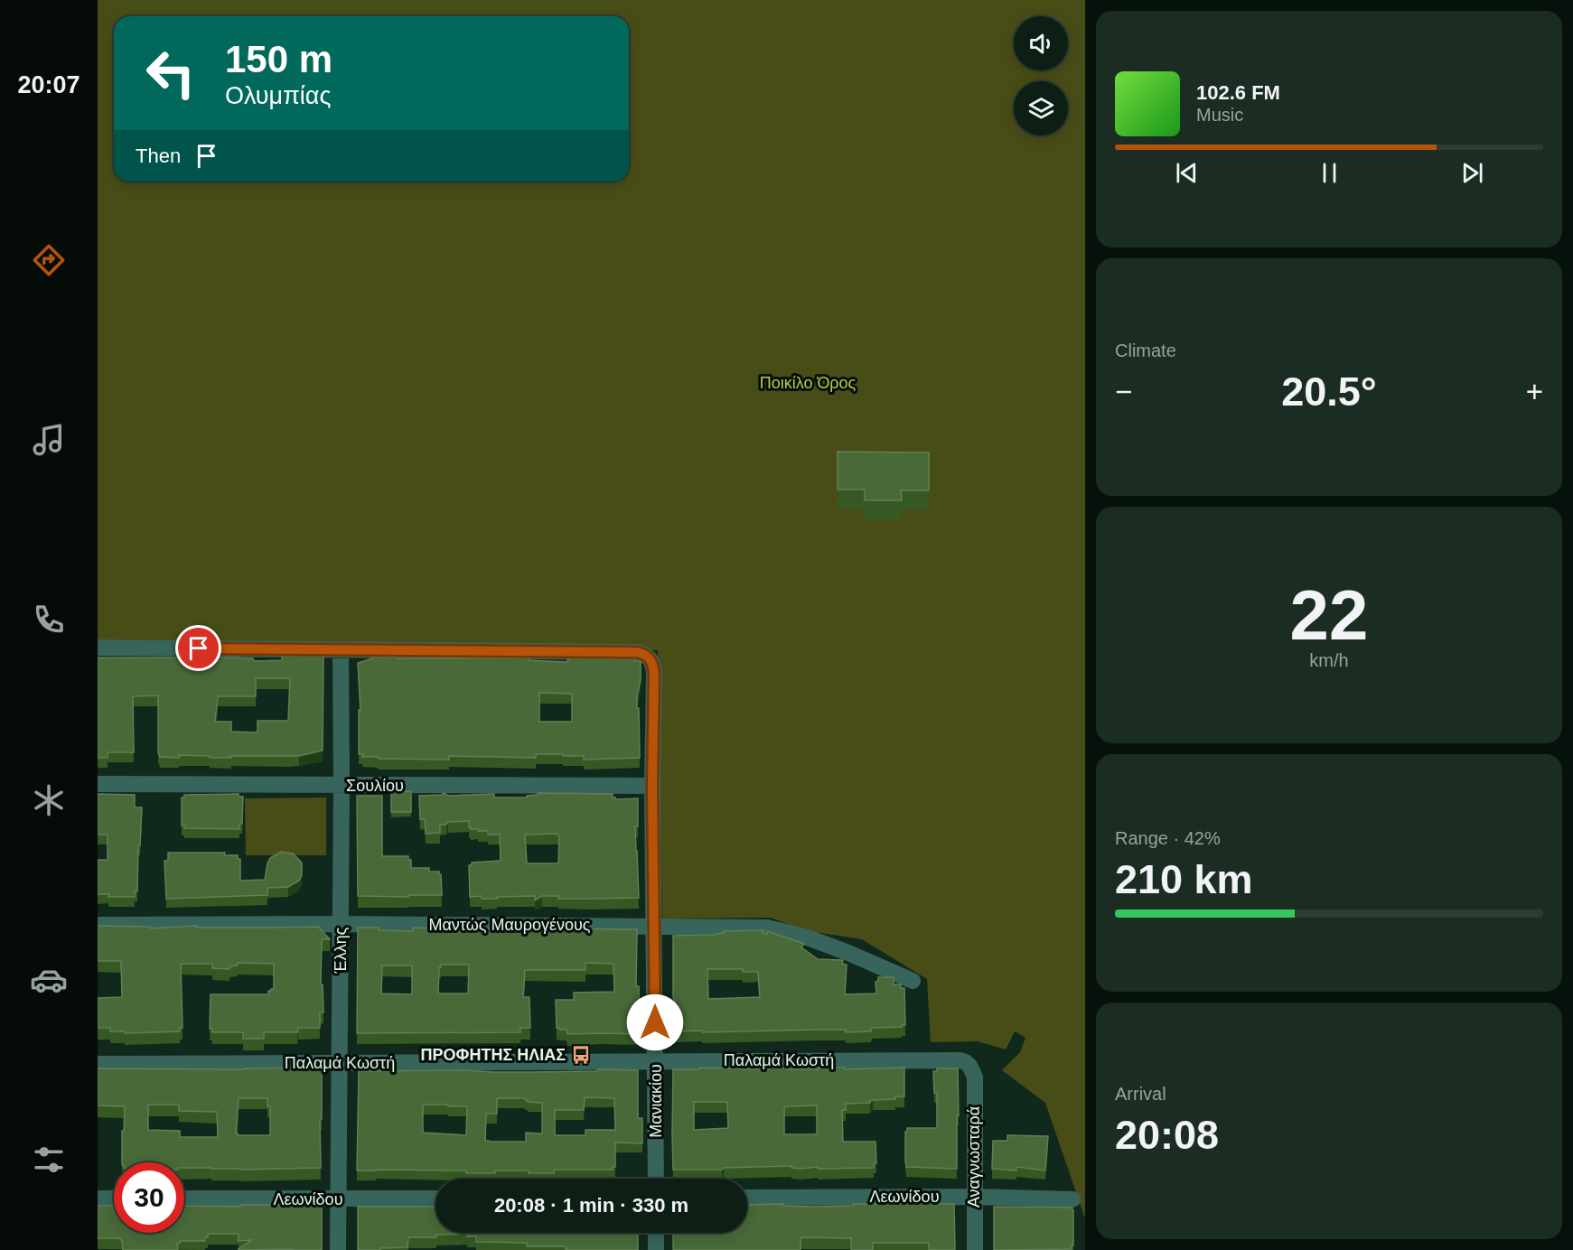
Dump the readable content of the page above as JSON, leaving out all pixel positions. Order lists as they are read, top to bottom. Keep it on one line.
{"streets":{"street":["Σουλίου","Μαντώς Μαυρογένους","Έλλης","Παλαμά Κωστή","Μανιακίου","Αναγνωσταρά","Λεωνίδου"]},"crossings":[["Σουλίου","Έλλης"],["Σουλίου","Μανιακίου"],["Μαντώς Μαυρογένους","Έλλης"],["Μαντώς Μαυρογένους","Μανιακίου"],["Έλλης","Παλαμά Κωστή"],["Έλλης","Μανιακίου"],["Έλλης","Λεωνίδου"],["Παλαμά Κωστή","Μανιακίου"],["Παλαμά Κωστή","Αναγνωσταρά"],["Αναγνωσταρά","Λεωνίδου"]],"parks":["Ποικίλο Όρος"],"places":{"bus stop":["ΠΡΟΦΗΤΗΣ ΗΛΙΑΣ"]},"page":{"tabs":"20:07","turn":["150 m","Ολυμπίας"],"song":["102.6 FM","Music"],"then":"Then","tile":["Climate",["22","km/h"],["Range · 42%","210 km"],["Arrival","20:08"]],"heat":["−","20.5°","+"],"limit":"30","trip":"20:08 · 1 min · 330 m"}}
